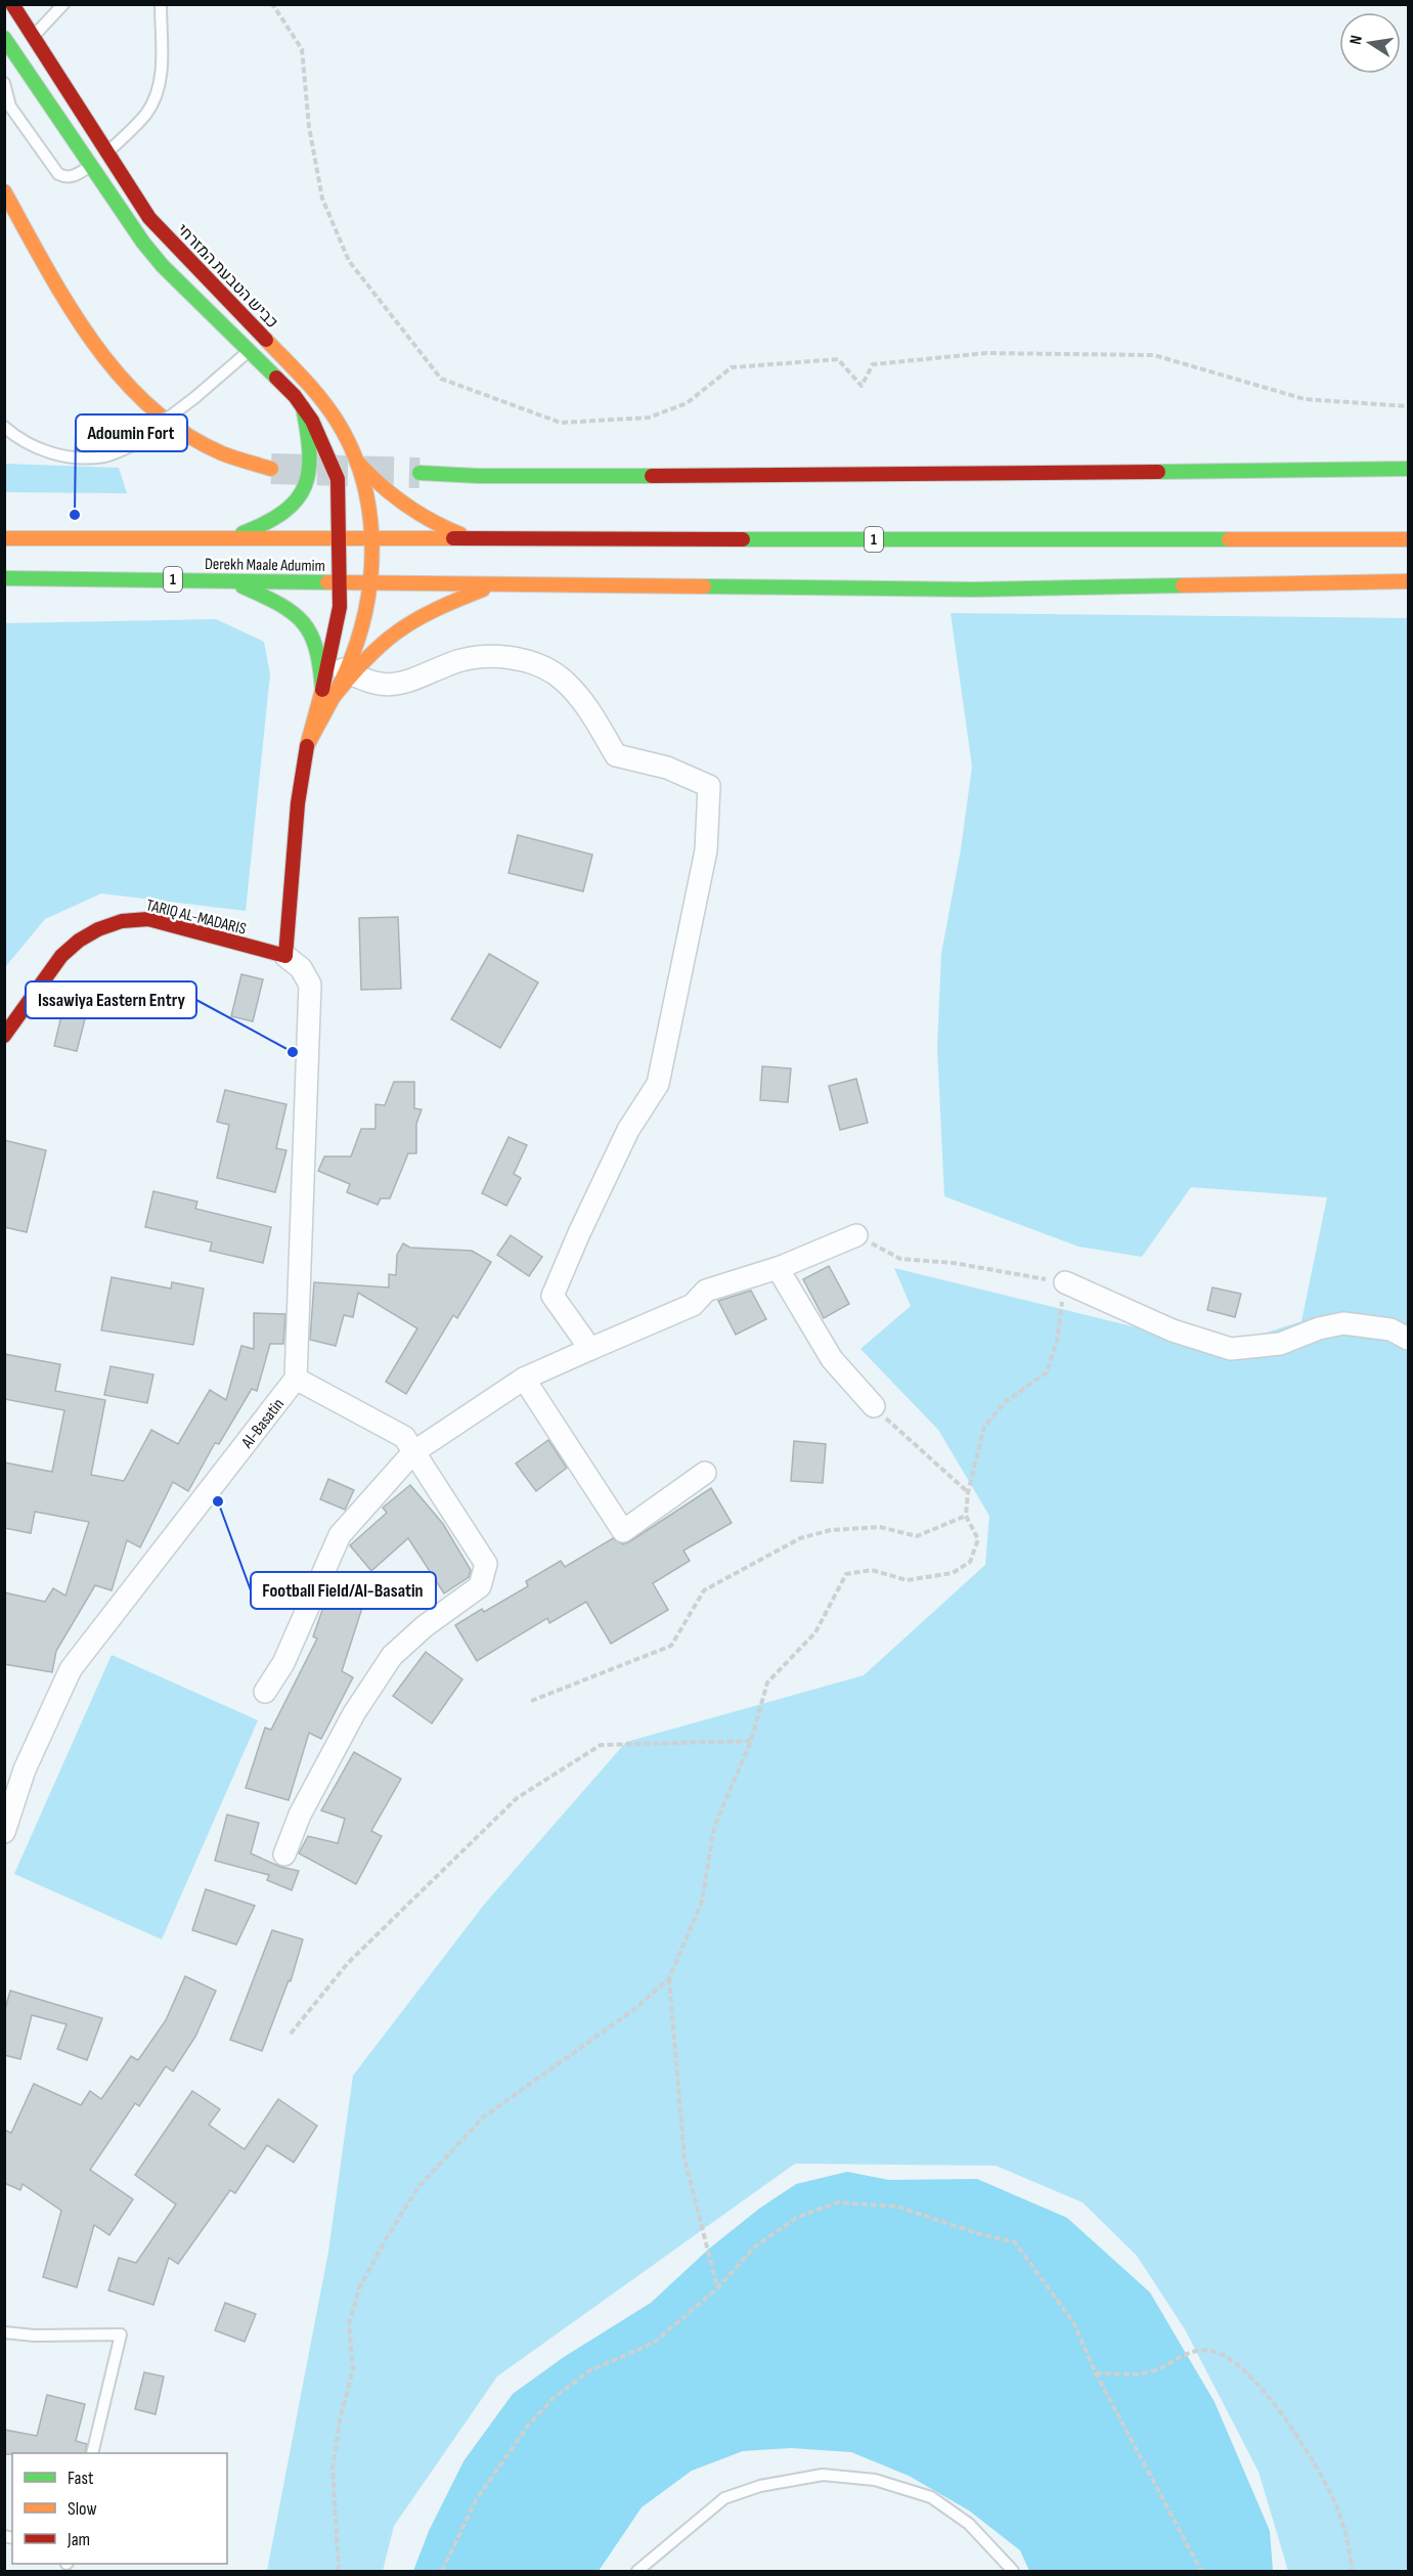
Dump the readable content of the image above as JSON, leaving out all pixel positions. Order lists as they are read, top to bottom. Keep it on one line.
{"streets":{"main road":["כביש הטבעת המזרחי","1","Derekh Maale Adumim","TARIQ AL-MADARIS"],"street":["Al-Basatin"]},"crossings":[["כביש הטבעת המזרחי","1"],["כביש הטבעת המזרחי","Derekh Maale Adumim"],["1","Derekh Maale Adumim"]],"places":["Adoumin Fort","Issawiya Eastern Entry","Football Field/Al-Basatin"],"legend":["Fast","Slow","Jam"],"north":"left"}
